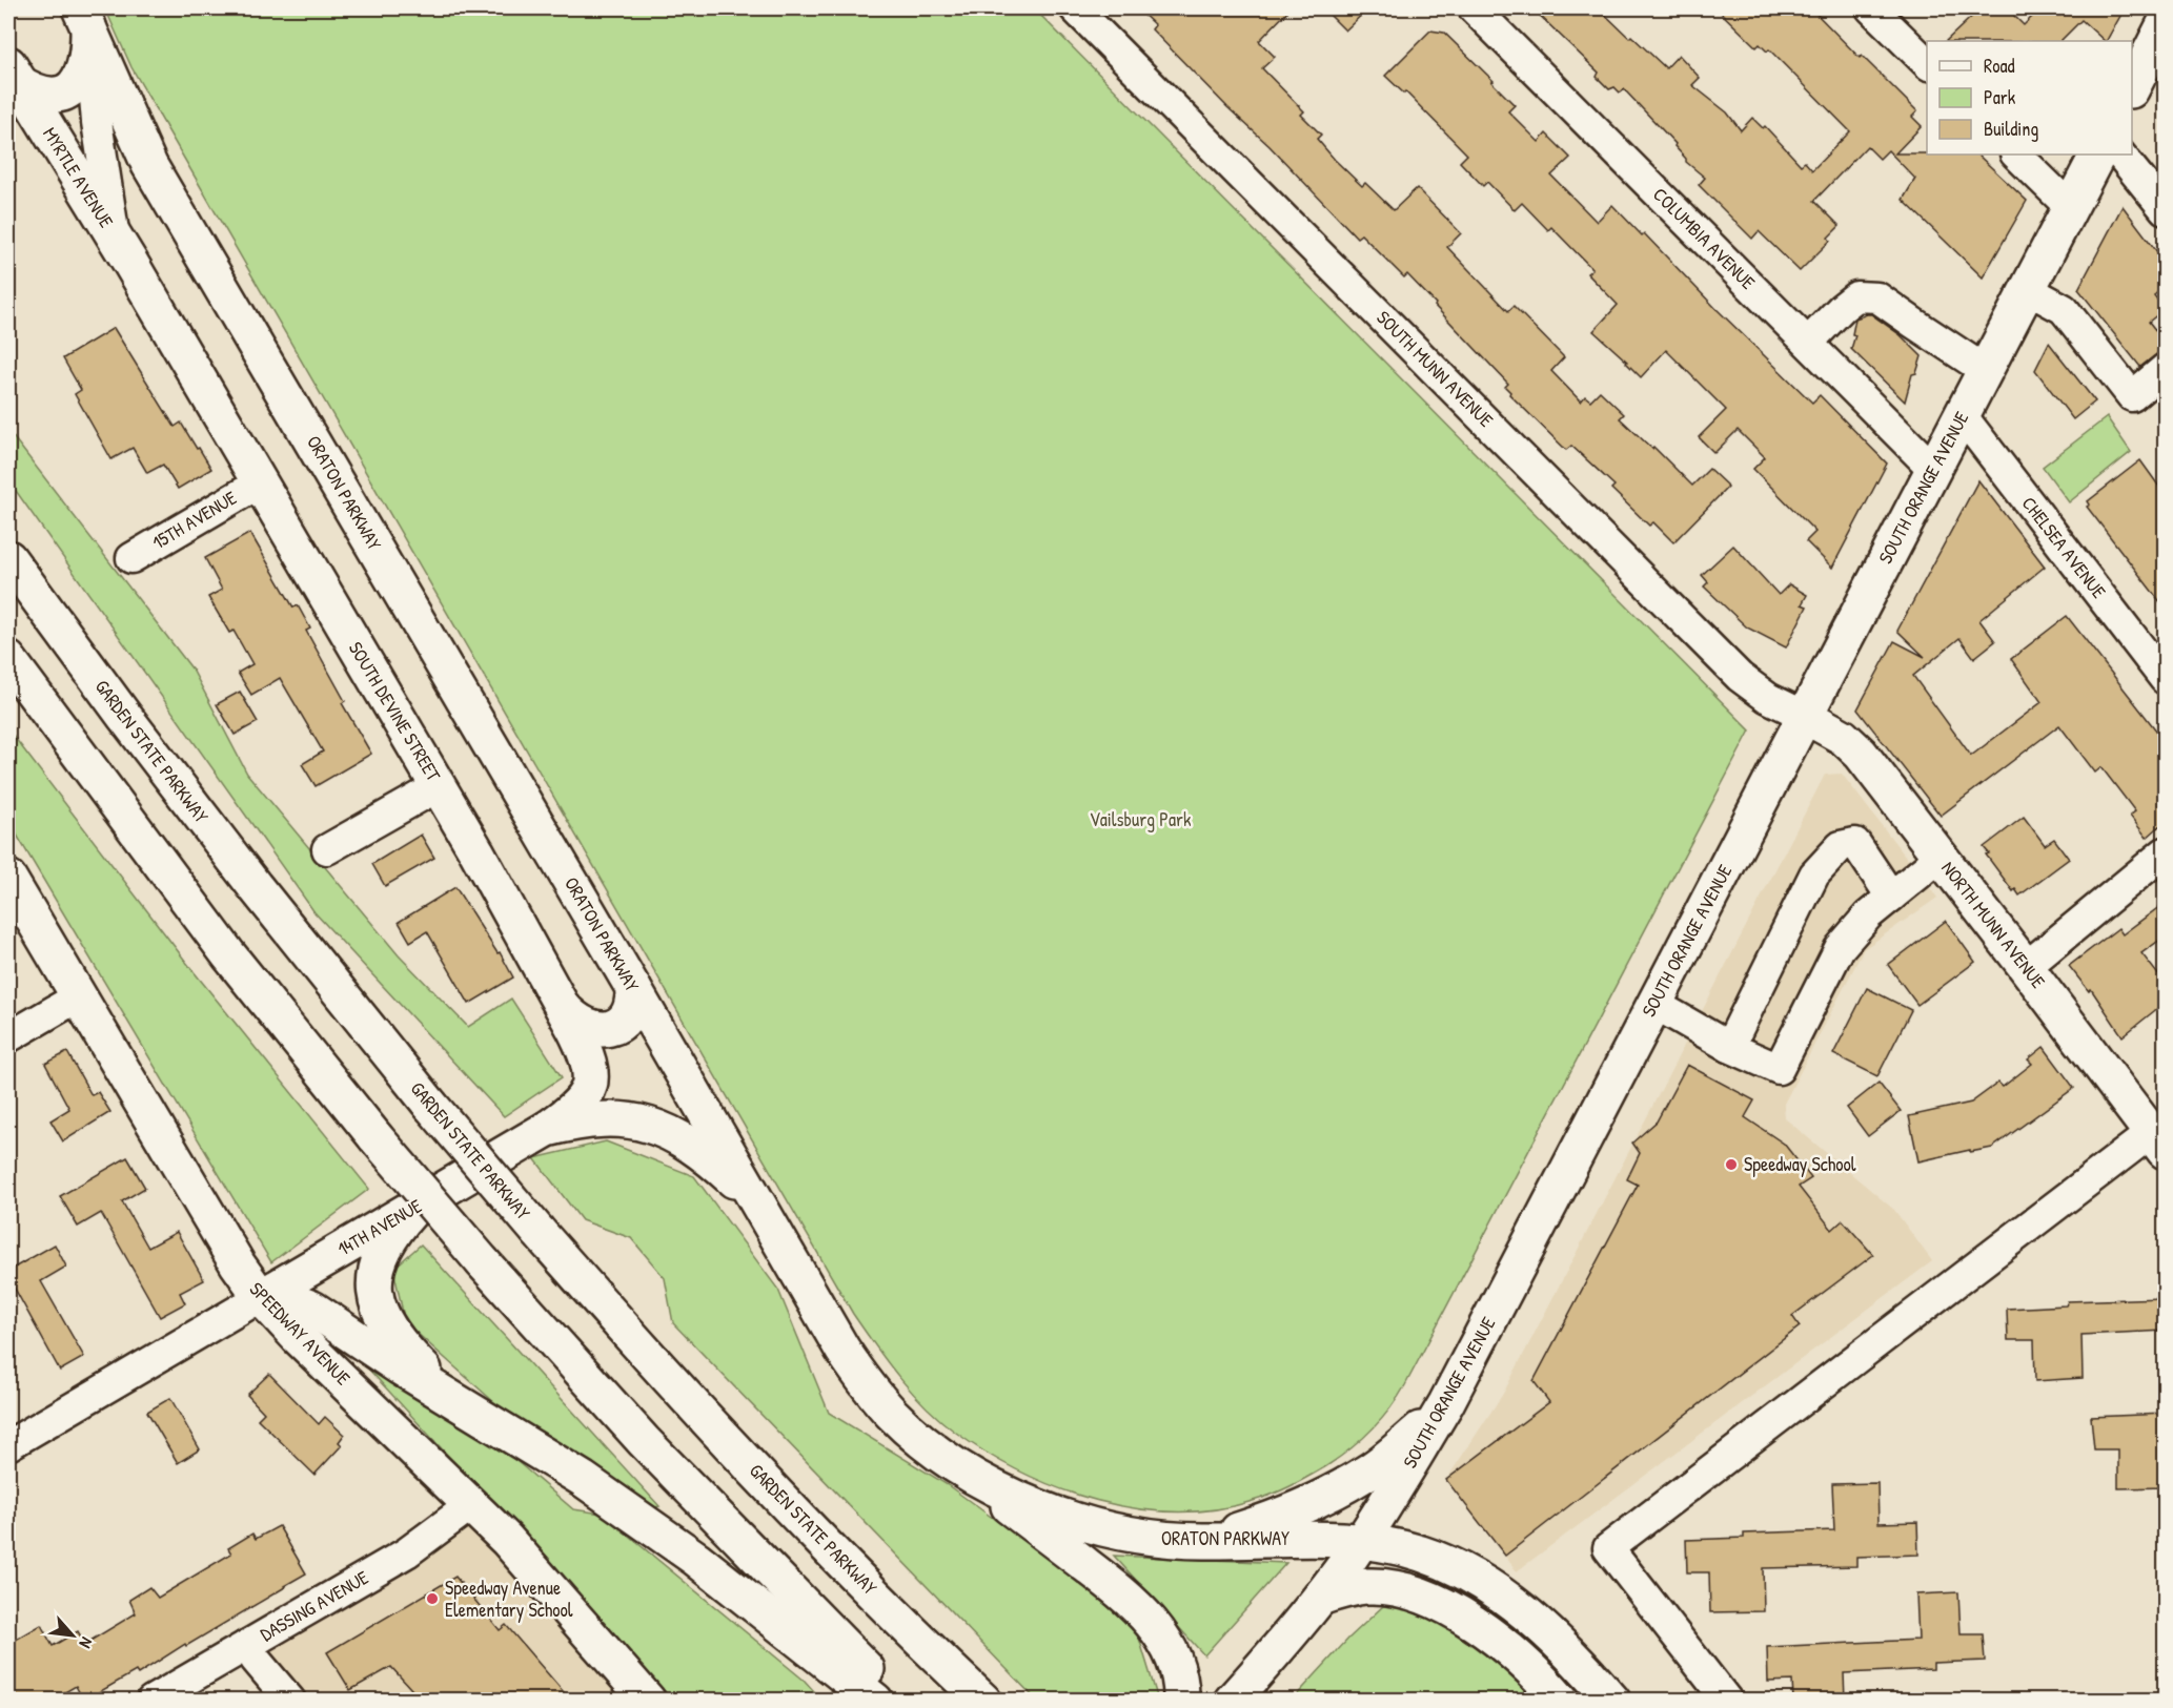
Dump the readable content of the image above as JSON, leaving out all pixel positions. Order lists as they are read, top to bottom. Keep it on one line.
{"streets":{"main road":["MYRTLE AVENUE","SOUTH ORANGE AVENUE","ORATON PARKWAY","SOUTH DEVINE STREET","GARDEN STATE PARKWAY","NORTH MUNN AVENUE","14TH AVENUE","SPEEDWAY AVENUE"],"street":["COLUMBIA AVENUE","SOUTH MUNN AVENUE","15TH AVENUE","CHELSEA AVENUE","DASSING AVENUE"]},"crossings":[["MYRTLE AVENUE","SOUTH DEVINE STREET"],["COLUMBIA AVENUE","SOUTH ORANGE AVENUE"],["SOUTH MUNN AVENUE","SOUTH ORANGE AVENUE"],["SOUTH MUNN AVENUE","NORTH MUNN AVENUE"],["SOUTH ORANGE AVENUE","ORATON PARKWAY"],["SOUTH ORANGE AVENUE","CHELSEA AVENUE"],["SOUTH ORANGE AVENUE","NORTH MUNN AVENUE"],["ORATON PARKWAY","14TH AVENUE"],["15TH AVENUE","SOUTH DEVINE STREET"],["SOUTH DEVINE STREET","14TH AVENUE"],["14TH AVENUE","SPEEDWAY AVENUE"],["SPEEDWAY AVENUE","DASSING AVENUE"]],"parks":["Vailsburg Park"],"places":["Speedway School","Speedway Avenue Elementary School"],"legend":["Road","Park","Building"],"north":"bottom right"}
